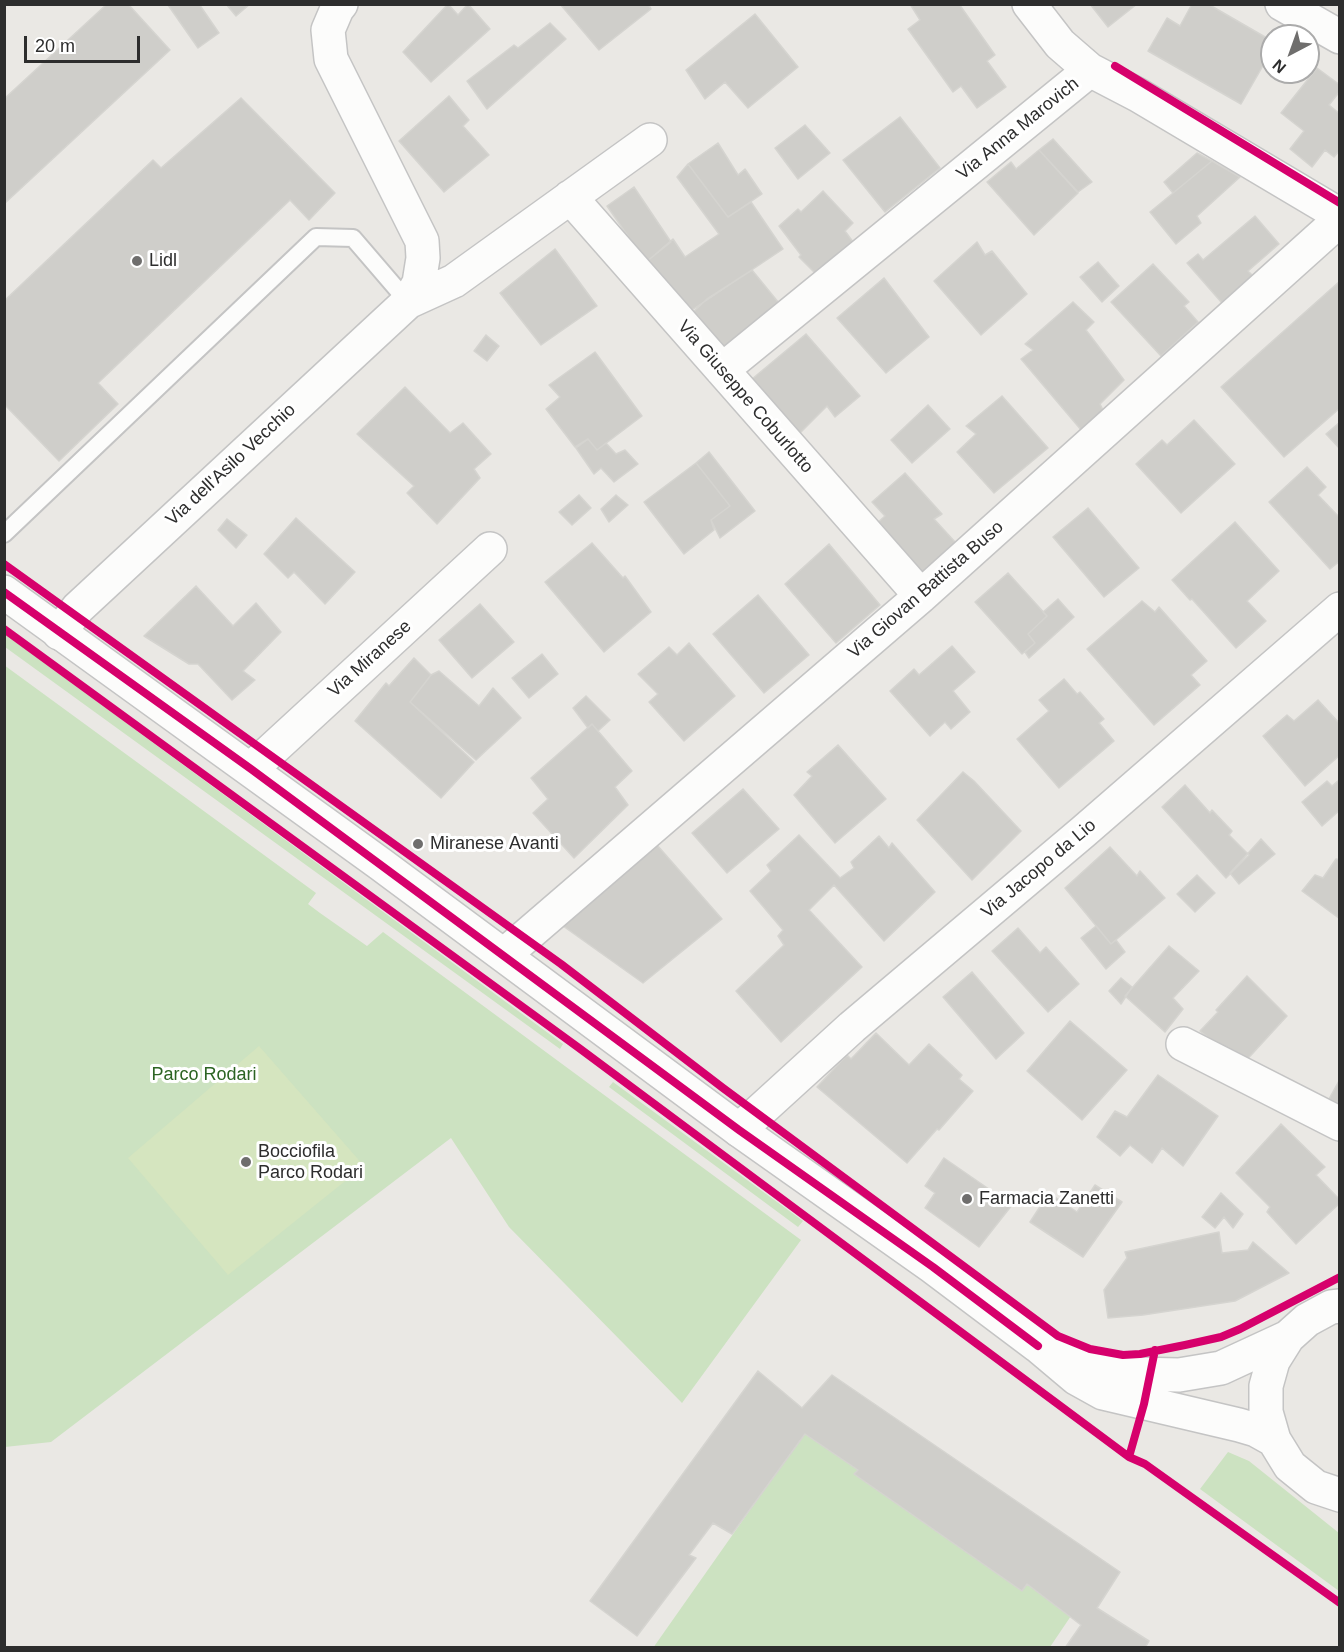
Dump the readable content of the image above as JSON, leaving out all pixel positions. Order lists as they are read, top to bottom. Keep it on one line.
{"streets":{"street":["Via Anna Marovich","Via Giuseppe Coburlotto","Via dell'Asilo Vecchio","Via Giovan Battista Buso","Via Miranese","Via Jacopo da Lio"]},"crossings":[["Via Anna Marovich","Via Giuseppe Coburlotto"],["Via Anna Marovich","Via Giovan Battista Buso"],["Via Giuseppe Coburlotto","Via dell'Asilo Vecchio"],["Via Giuseppe Coburlotto","Via Giovan Battista Buso"]],"parks":["Parco Rodari"],"places":["Lidl","Miranese Avanti","Bocciofila Parco Rodari","Farmacia Zanetti"],"scale_bar":"20 m","north":"bottom left"}
